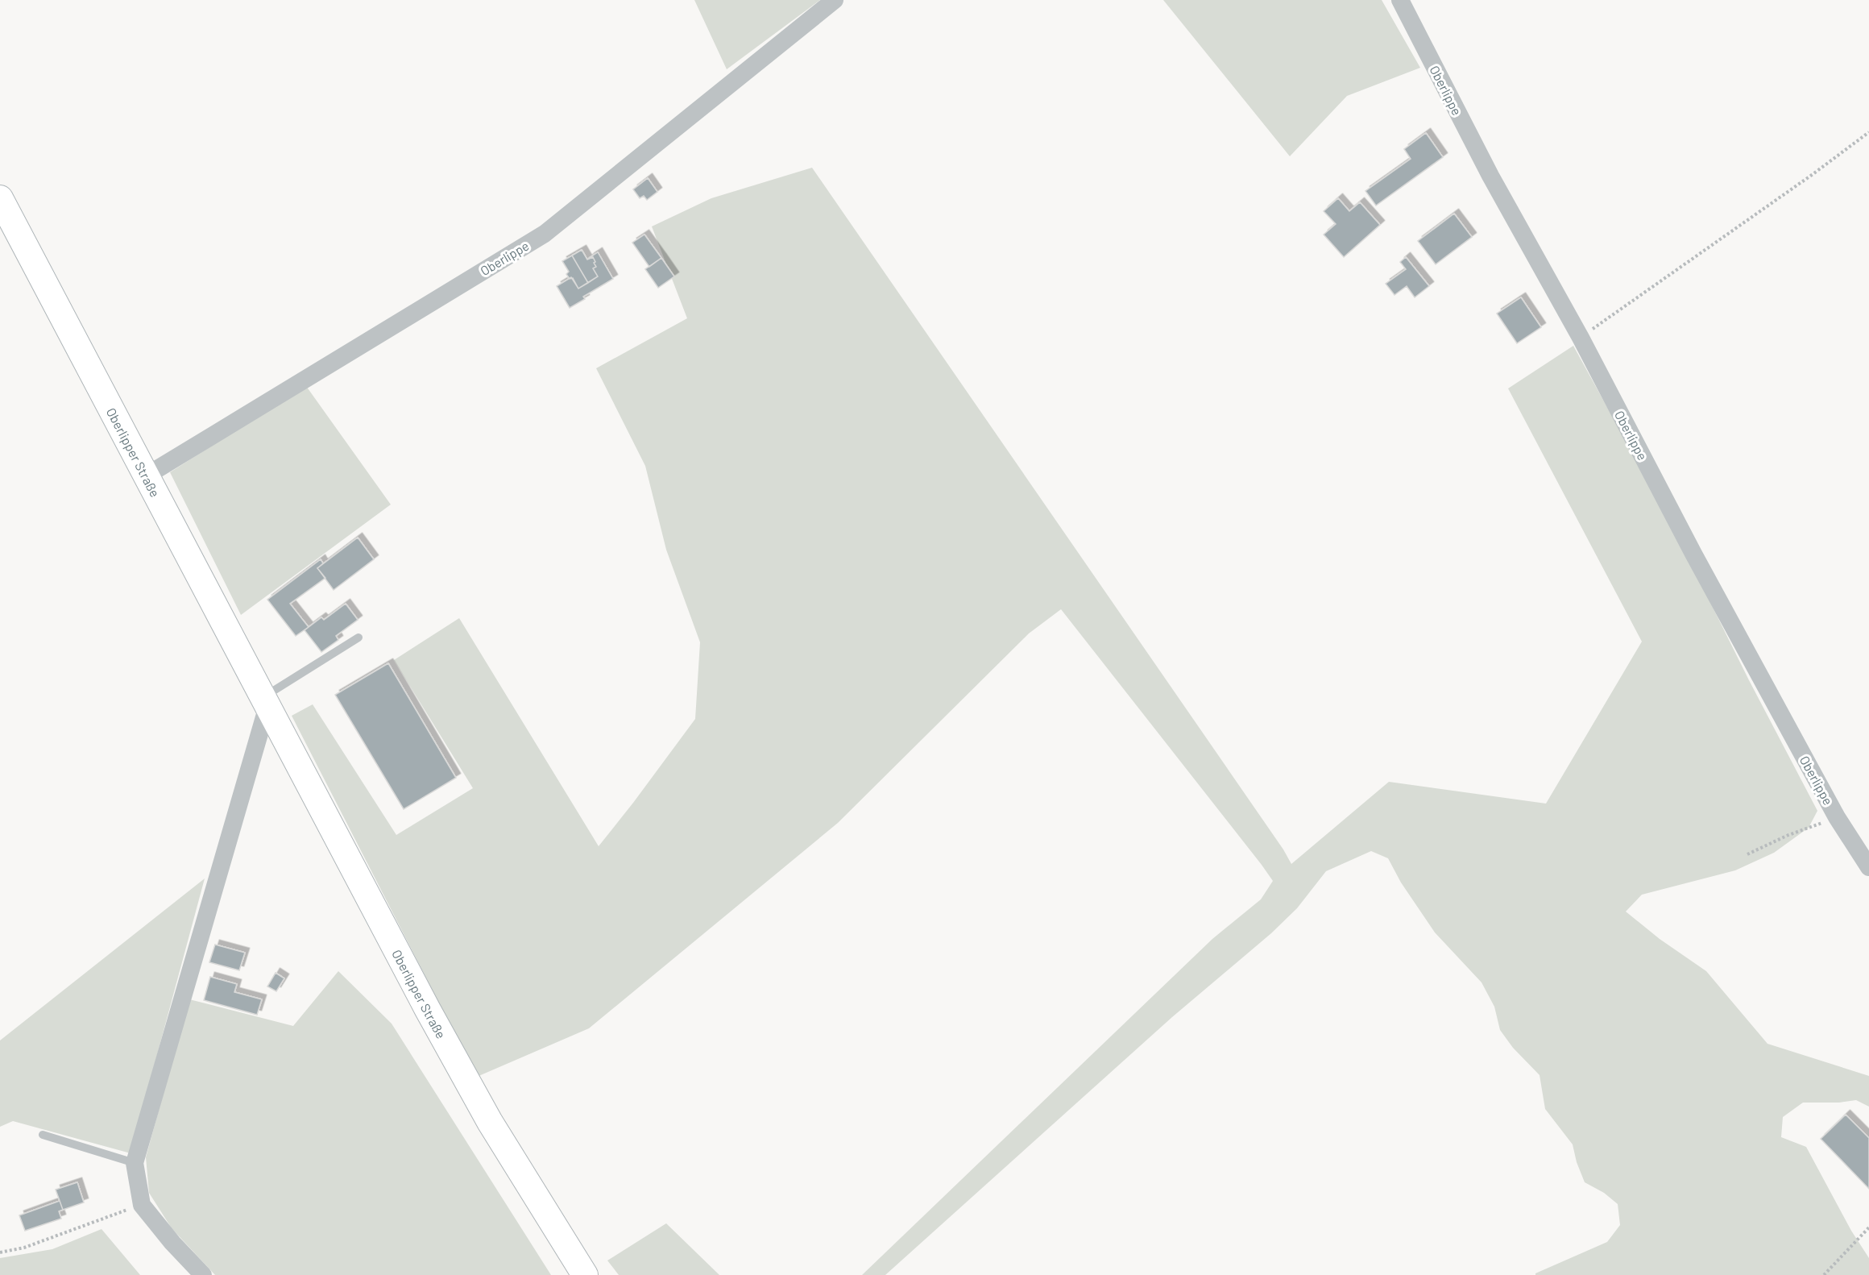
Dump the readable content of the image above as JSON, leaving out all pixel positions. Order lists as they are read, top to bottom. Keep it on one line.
{"streets":{"street":["Oberlippe","Oberlipper Straße"]},"crossings":[["Oberlippe","Oberlipper Straße"]]}
